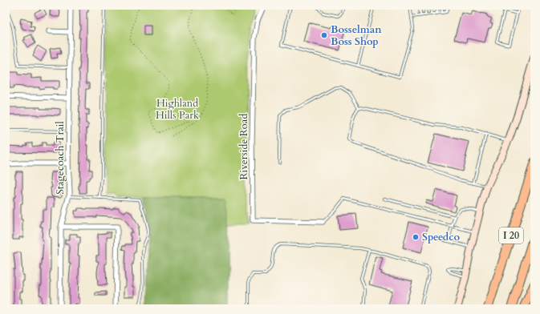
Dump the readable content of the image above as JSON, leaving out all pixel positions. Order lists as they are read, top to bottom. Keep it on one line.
{"streets":{"highway":["I 20"],"street":["Riverside Road","Stagecoach Trail"]},"parks":["Highland Hills Park"],"places":["Bosselman Boss Shop","Speedco"]}
